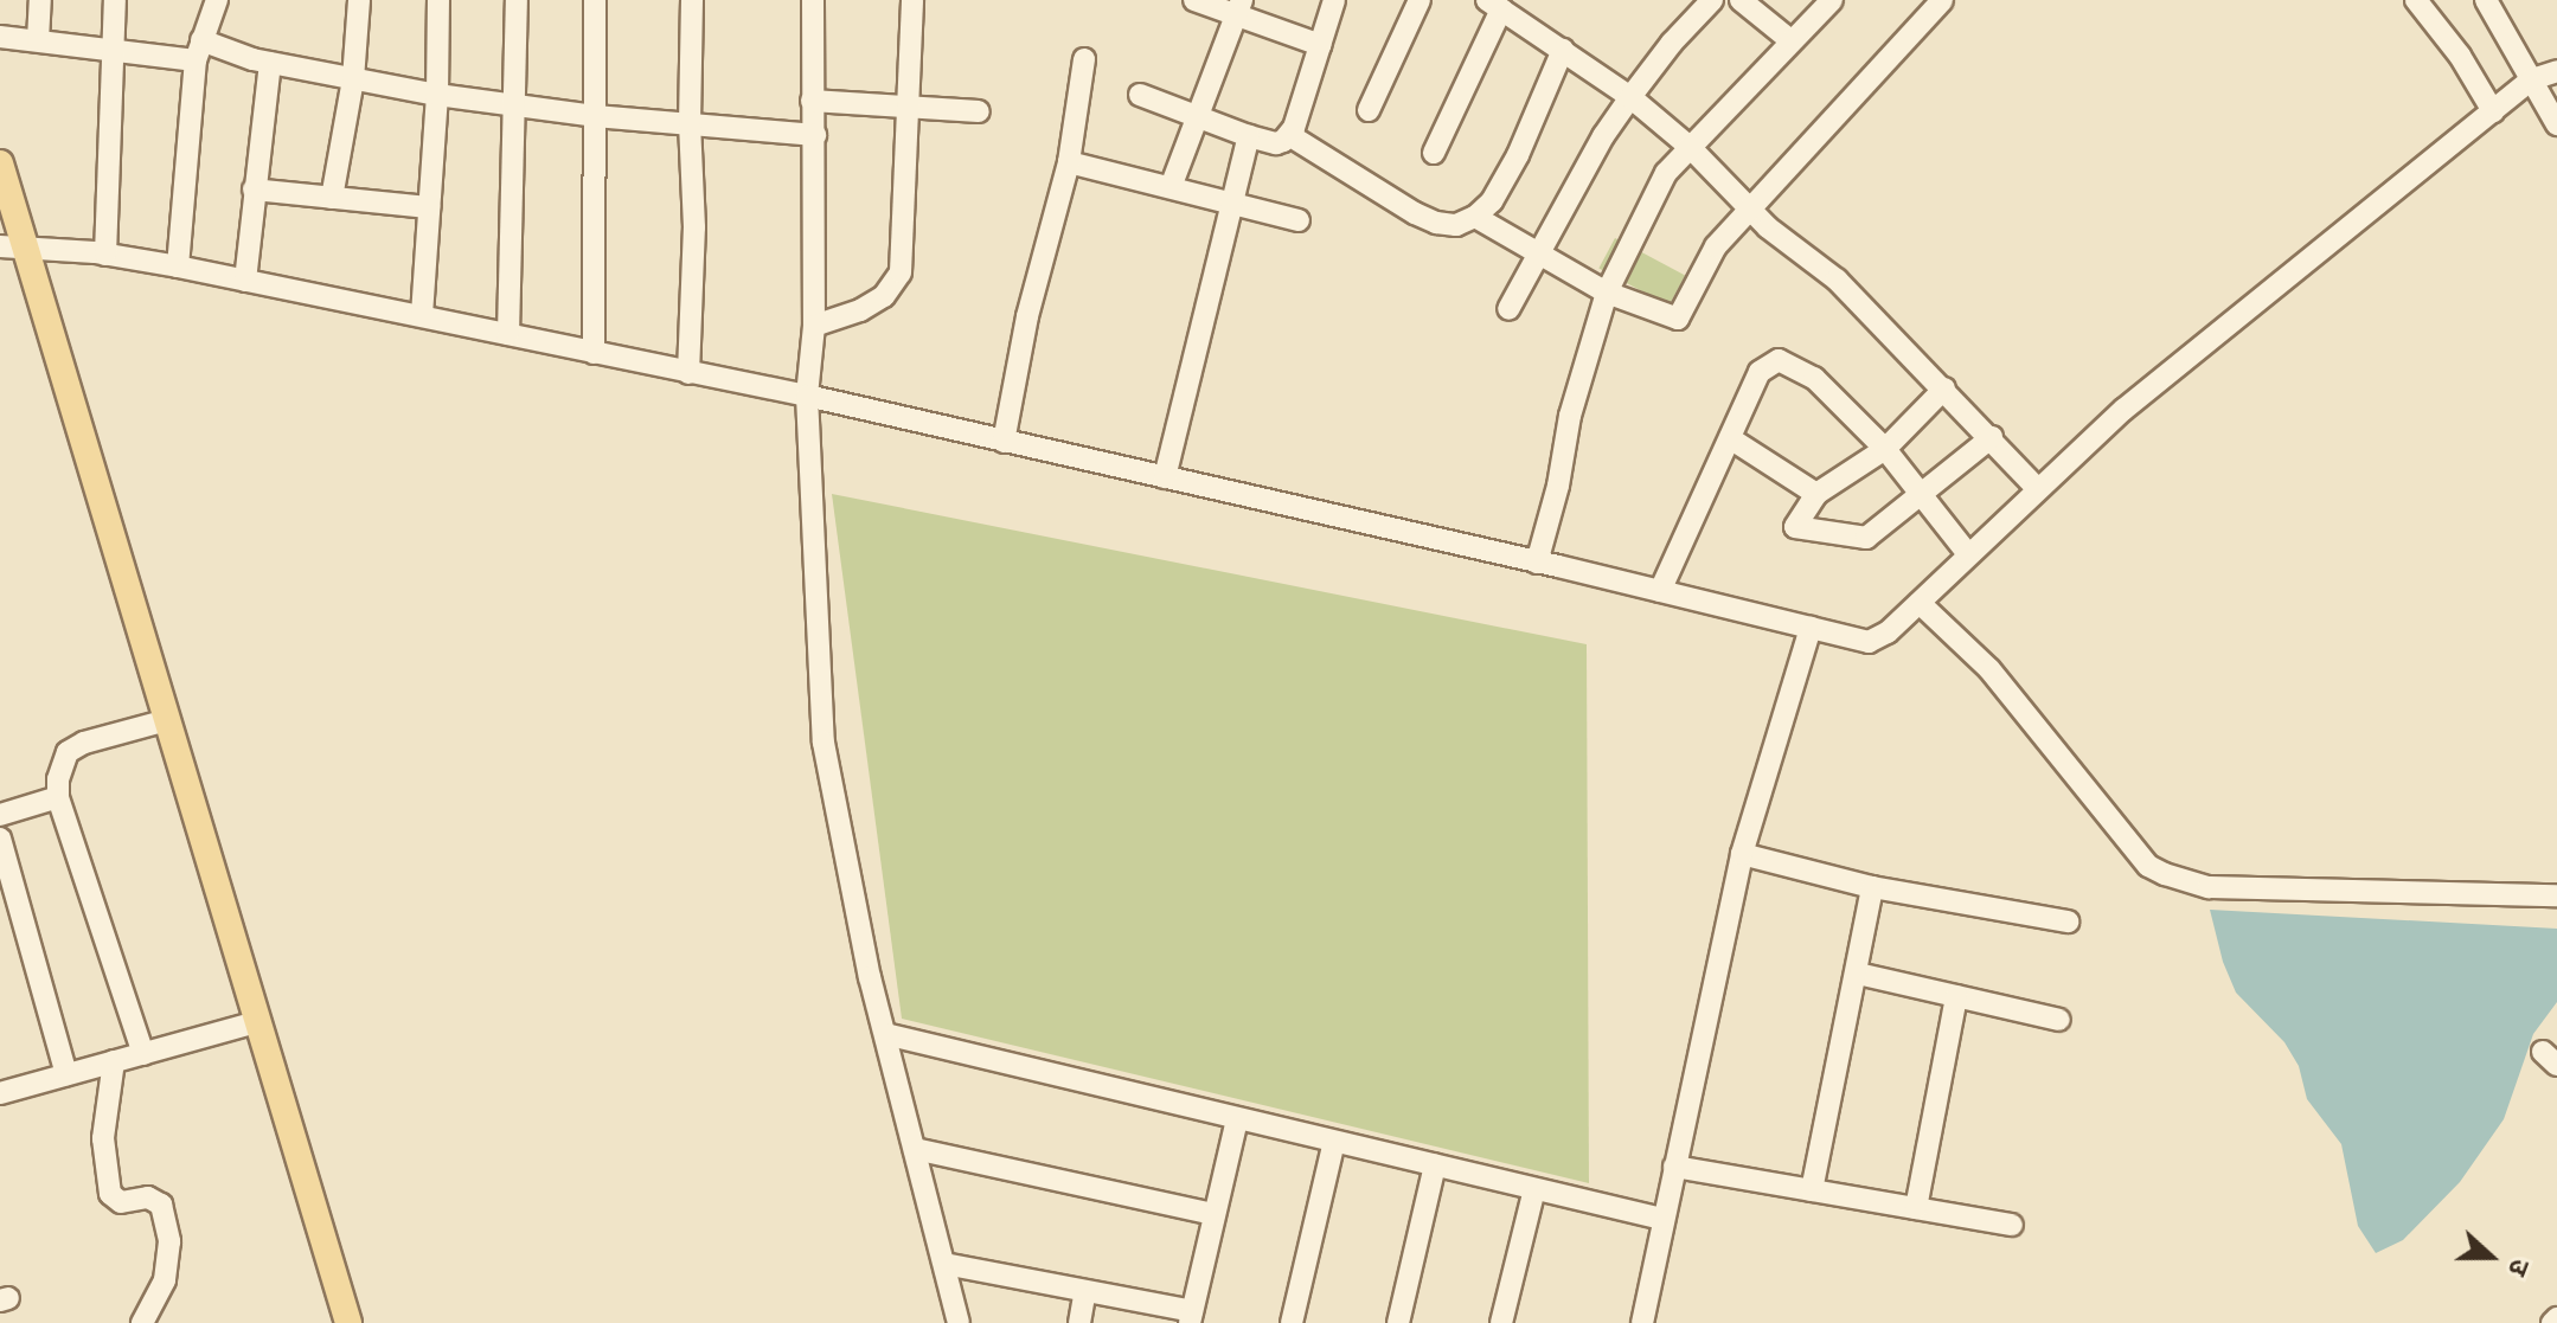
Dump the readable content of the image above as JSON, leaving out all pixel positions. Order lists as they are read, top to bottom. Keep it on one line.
{"north":"right"}
